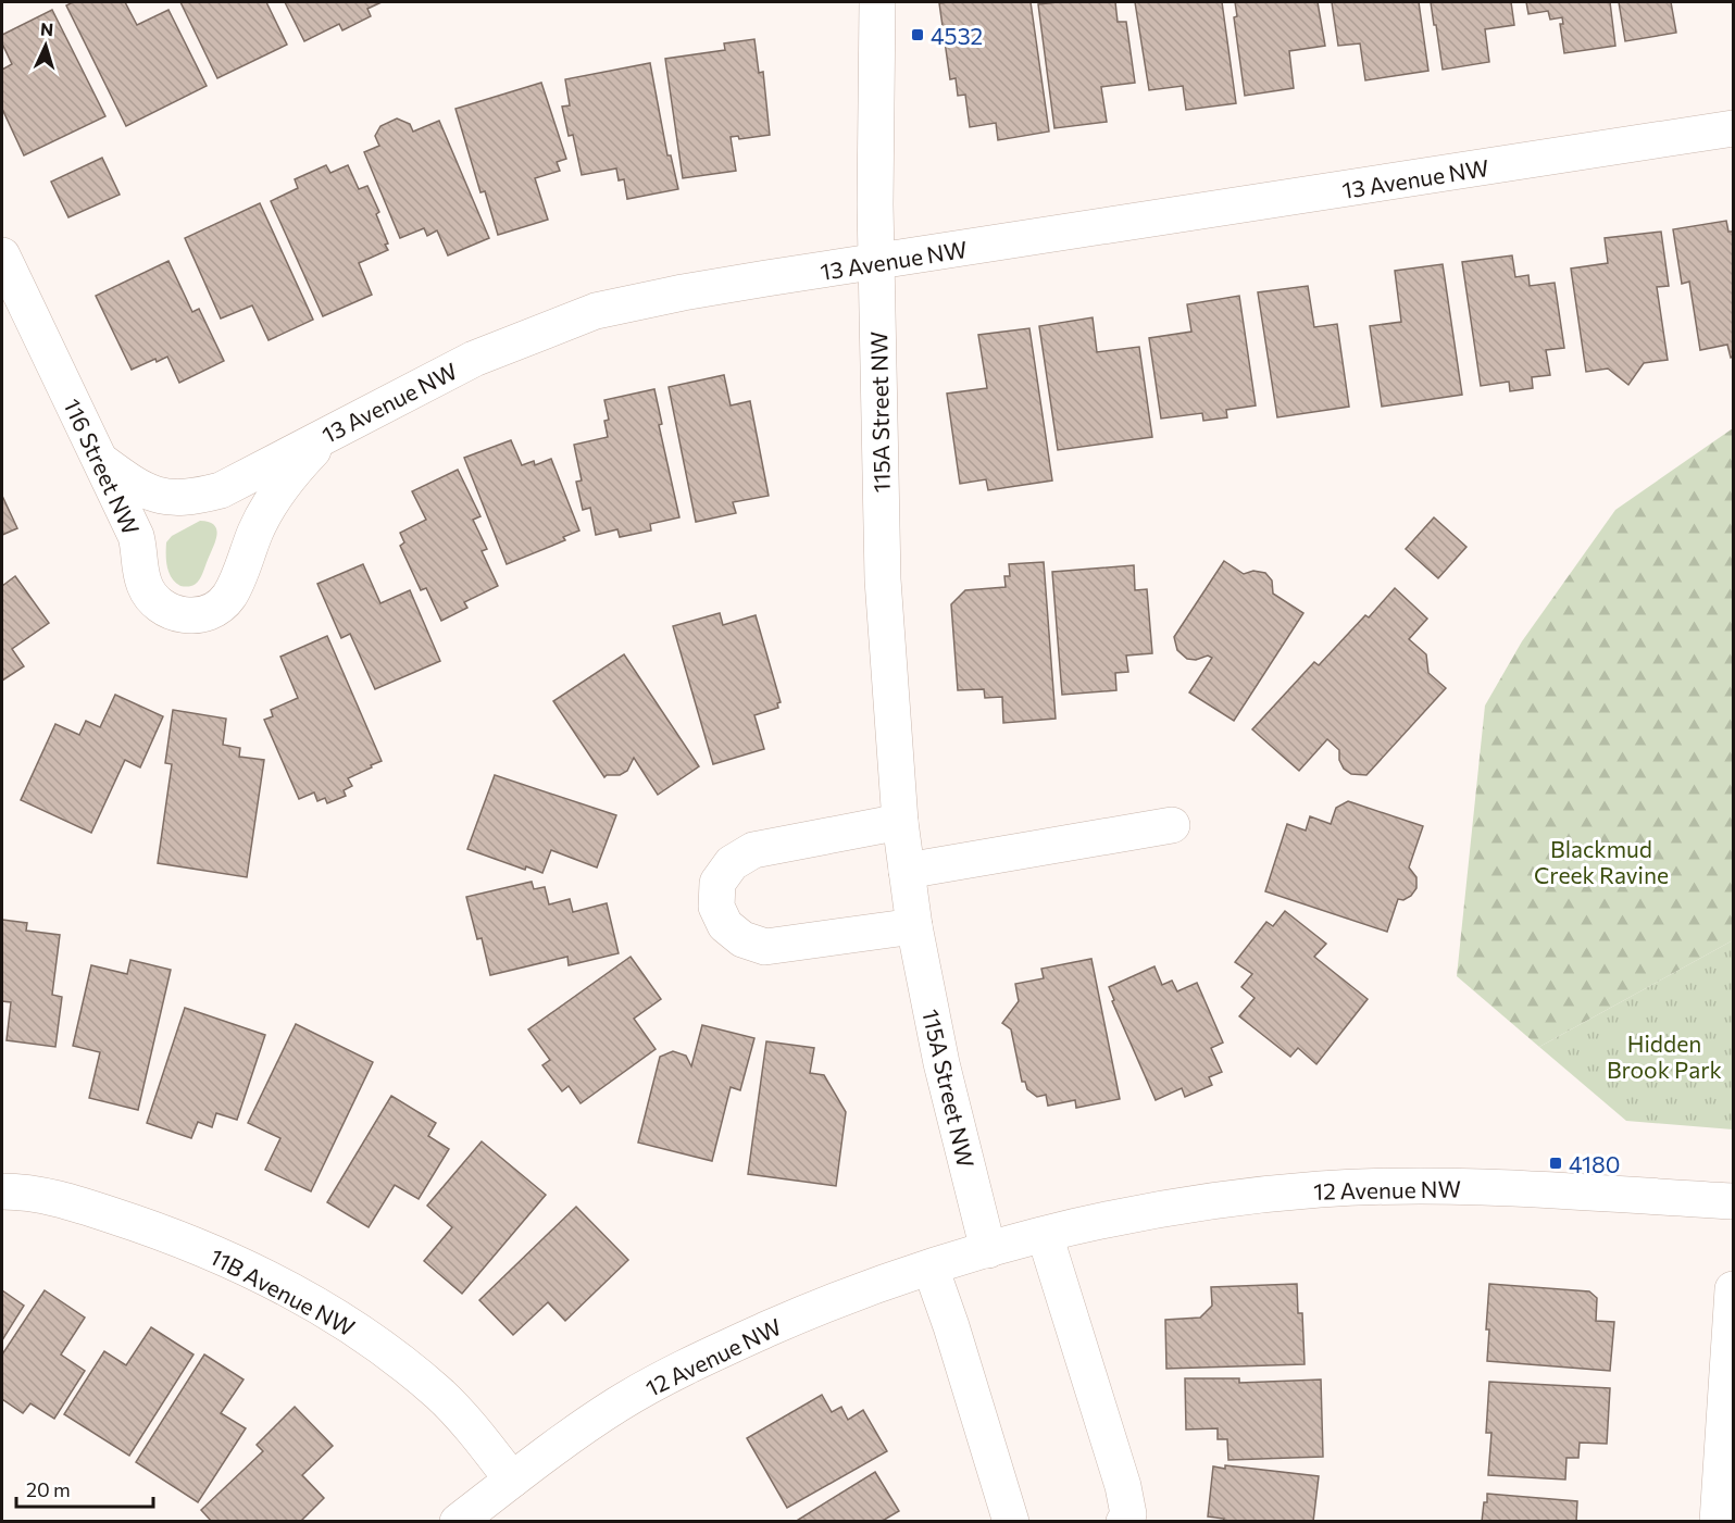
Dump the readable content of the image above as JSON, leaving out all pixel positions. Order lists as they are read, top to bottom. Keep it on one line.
{"streets":{"street":["13 Avenue NW","115A Street NW","116 Street NW","12 Avenue NW","11B Avenue NW"]},"crossings":[["13 Avenue NW","115A Street NW"],["13 Avenue NW","116 Street NW"],["115A Street NW","12 Avenue NW"],["12 Avenue NW","11B Avenue NW"]],"parks":["Blackmud Creek Ravine","Hidden Brook Park"],"places":{"transit":["4532","4180"]},"scale_bar":"20 m","north":"top"}
